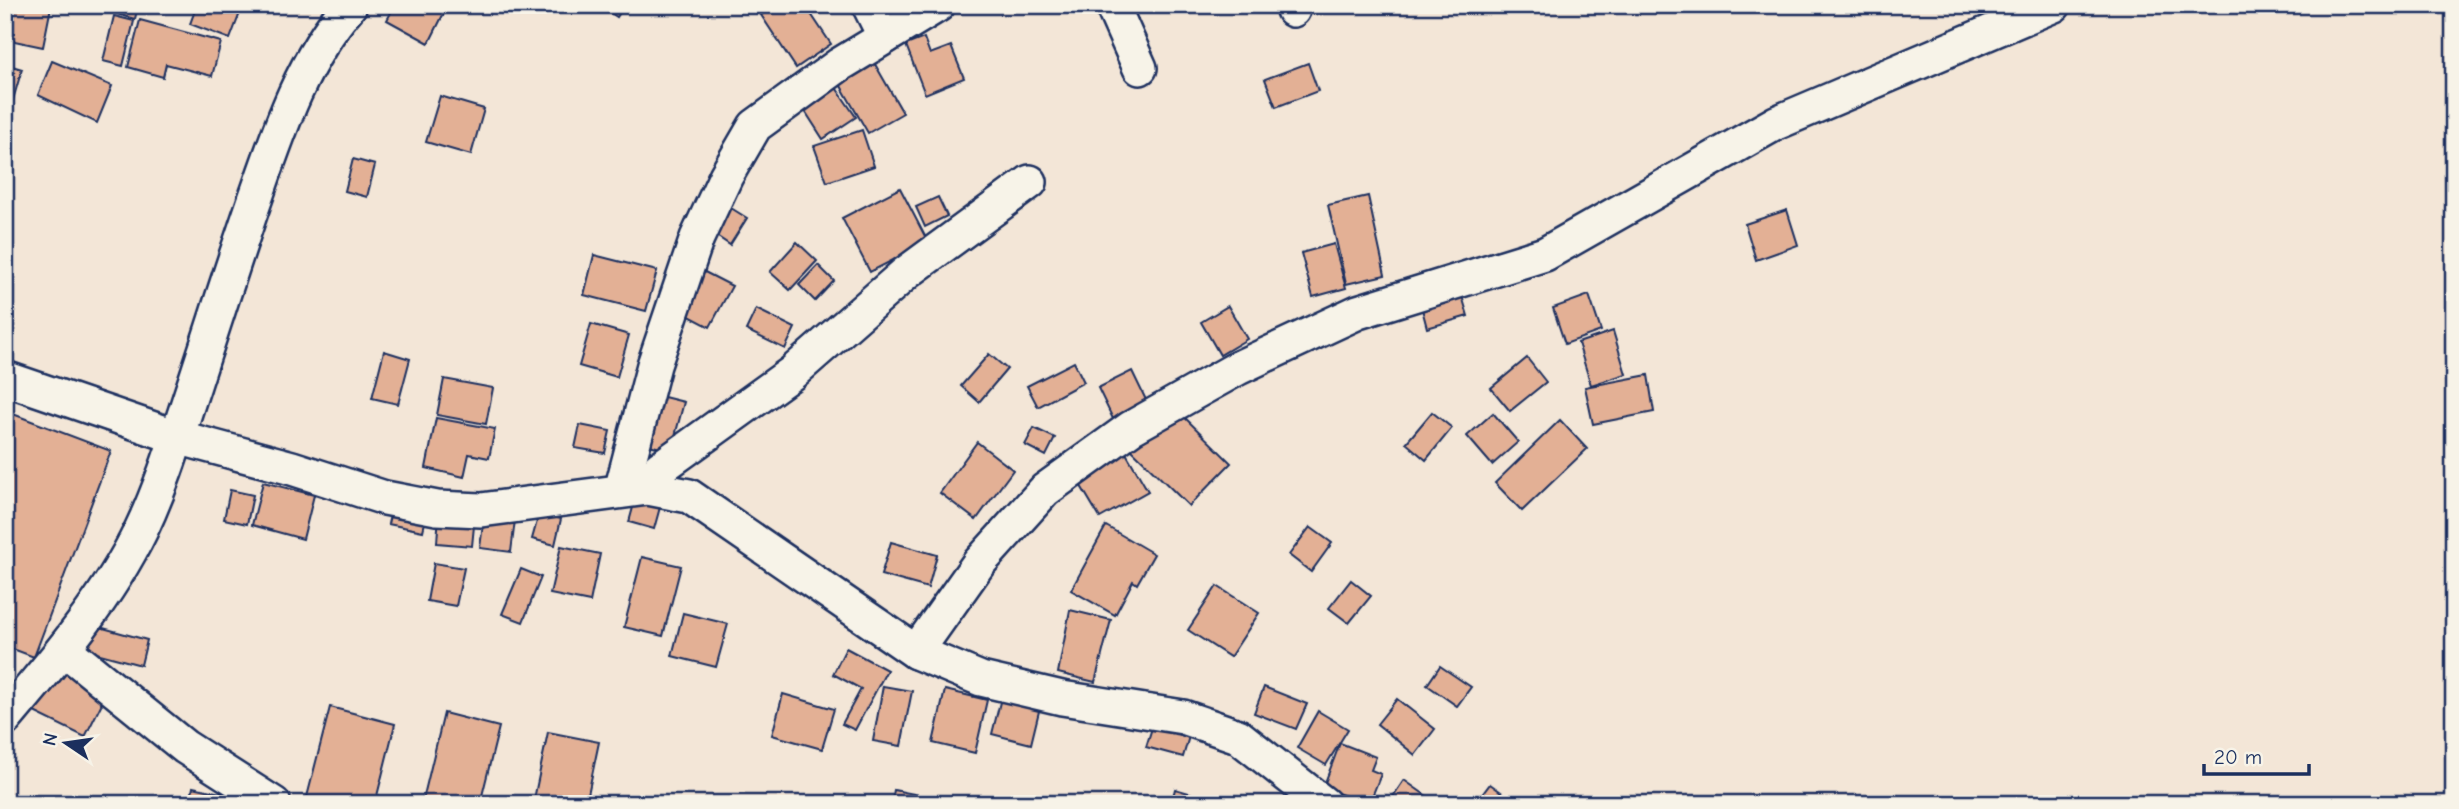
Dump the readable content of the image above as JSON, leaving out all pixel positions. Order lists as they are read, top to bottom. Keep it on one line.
{"scale_bar":"20 m","north":"left"}
